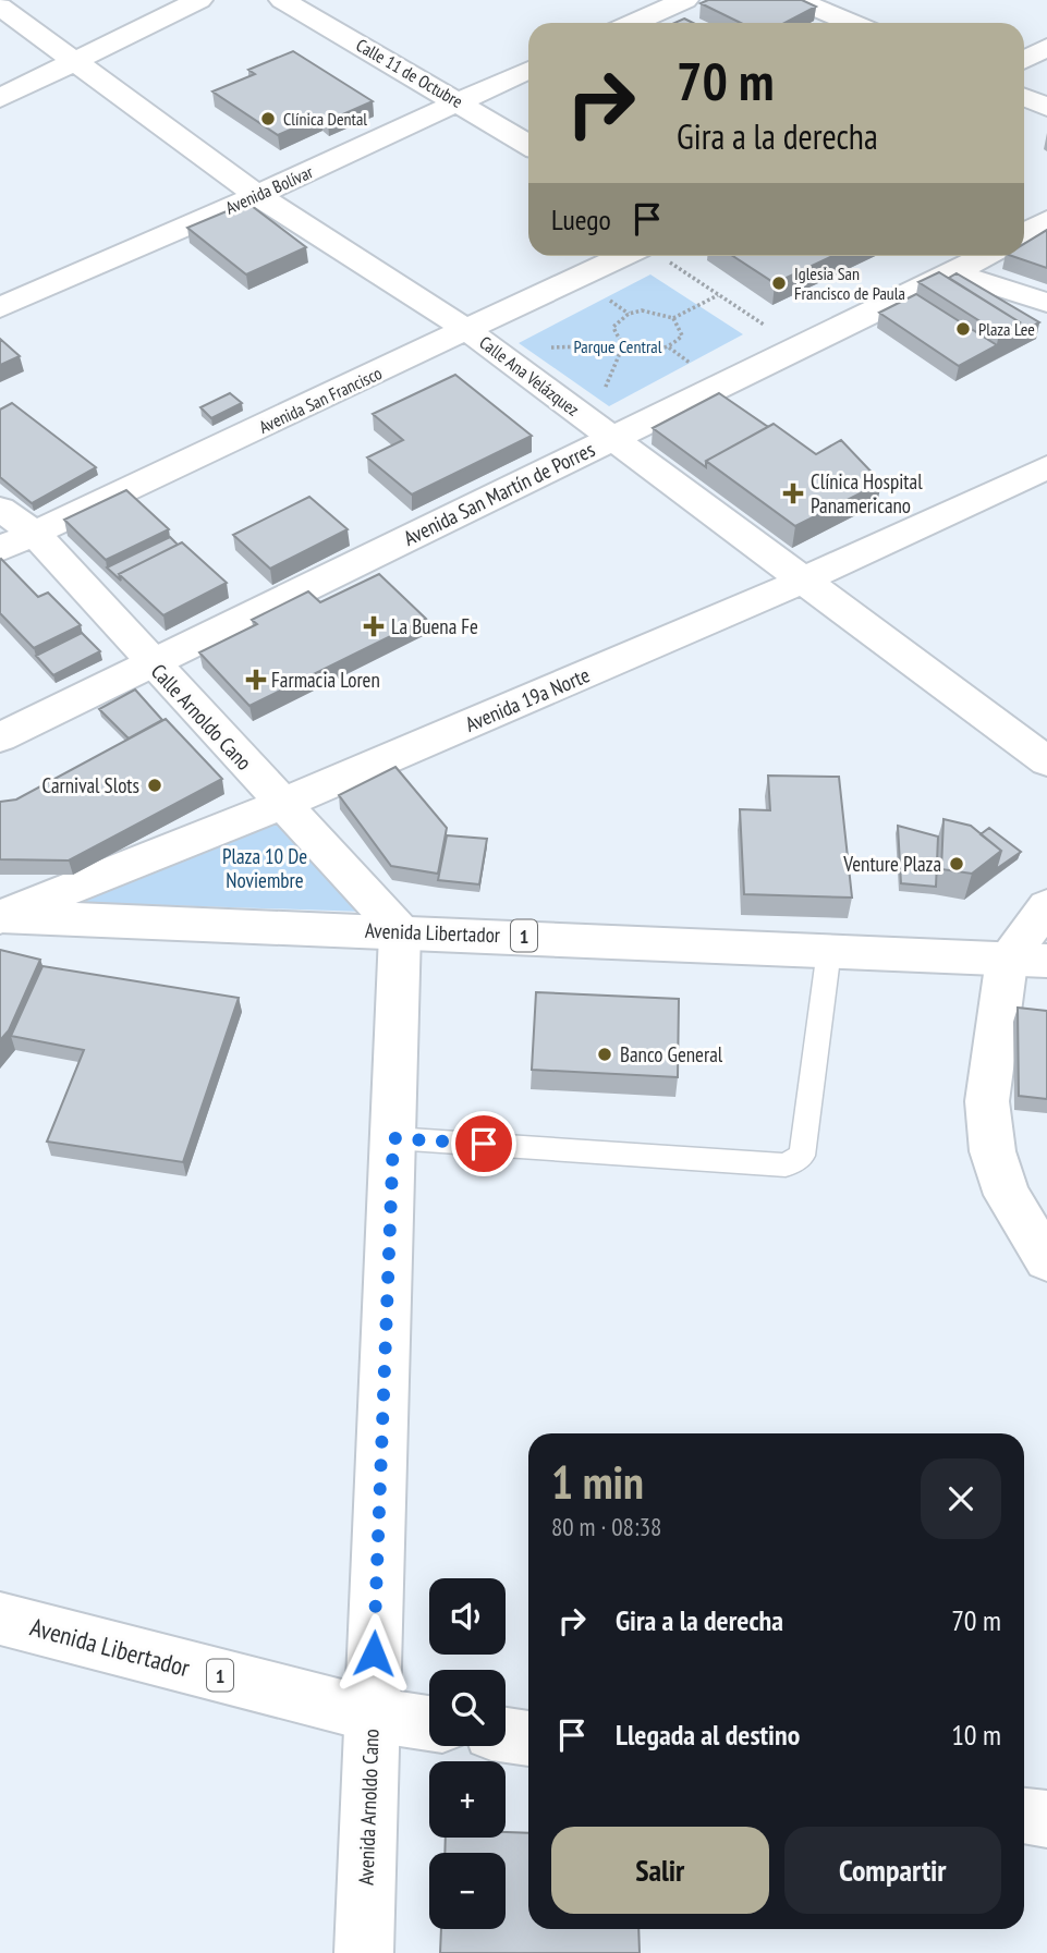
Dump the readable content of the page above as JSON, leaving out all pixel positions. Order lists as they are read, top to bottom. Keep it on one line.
{"streets":{"main road":["Calle 11 de Octubre","Avenida Bolívar","Calle Ana Velázquez","Avenida San Francisco","Avenida San Martín de Porres","Avenida 19a Norte","Calle Arnoldo Cano","Avenida Libertador","1","Avenida Arnoldo Cano"]},"crossings":[["Calle 11 de Octubre","Avenida Bolívar"],["Avenida Bolívar","Calle Ana Velázquez"],["Calle Ana Velázquez","Avenida San Francisco"],["Calle Ana Velázquez","Avenida San Martín de Porres"],["Calle Ana Velázquez","Avenida 19a Norte"],["Avenida San Francisco","Calle Arnoldo Cano"],["Avenida San Martín de Porres","Calle Arnoldo Cano"],["Avenida 19a Norte","Calle Arnoldo Cano"],["Avenida 19a Norte","Avenida Libertador"],["Calle Arnoldo Cano","Avenida Libertador"],["Calle Arnoldo Cano","Avenida Arnoldo Cano"],["Avenida Libertador","Avenida Arnoldo Cano"]],"parks":["Parque Central","Plaza 10 De Noviembre"],"places":{"other":["Clínica Dental","Iglesia San Francisco de Paula","Plaza Lee","Carnival Slots","Venture Plaza","Banco General"],"health":["Clínica Hospital Panamericano","La Buena Fe","Farmacia Loren"]},"page":{"turn":["70 m","Gira a la derecha"],"then":"Luego","heading":["1 min","80 m · 08:38"],"list":[{"name":"Gira a la derecha","value":"70 m"},{"name":"Llegada al destino","value":"10 m"}],"map_buttons":["+","−"],"buttons":["Salir","Compartir"]}}
